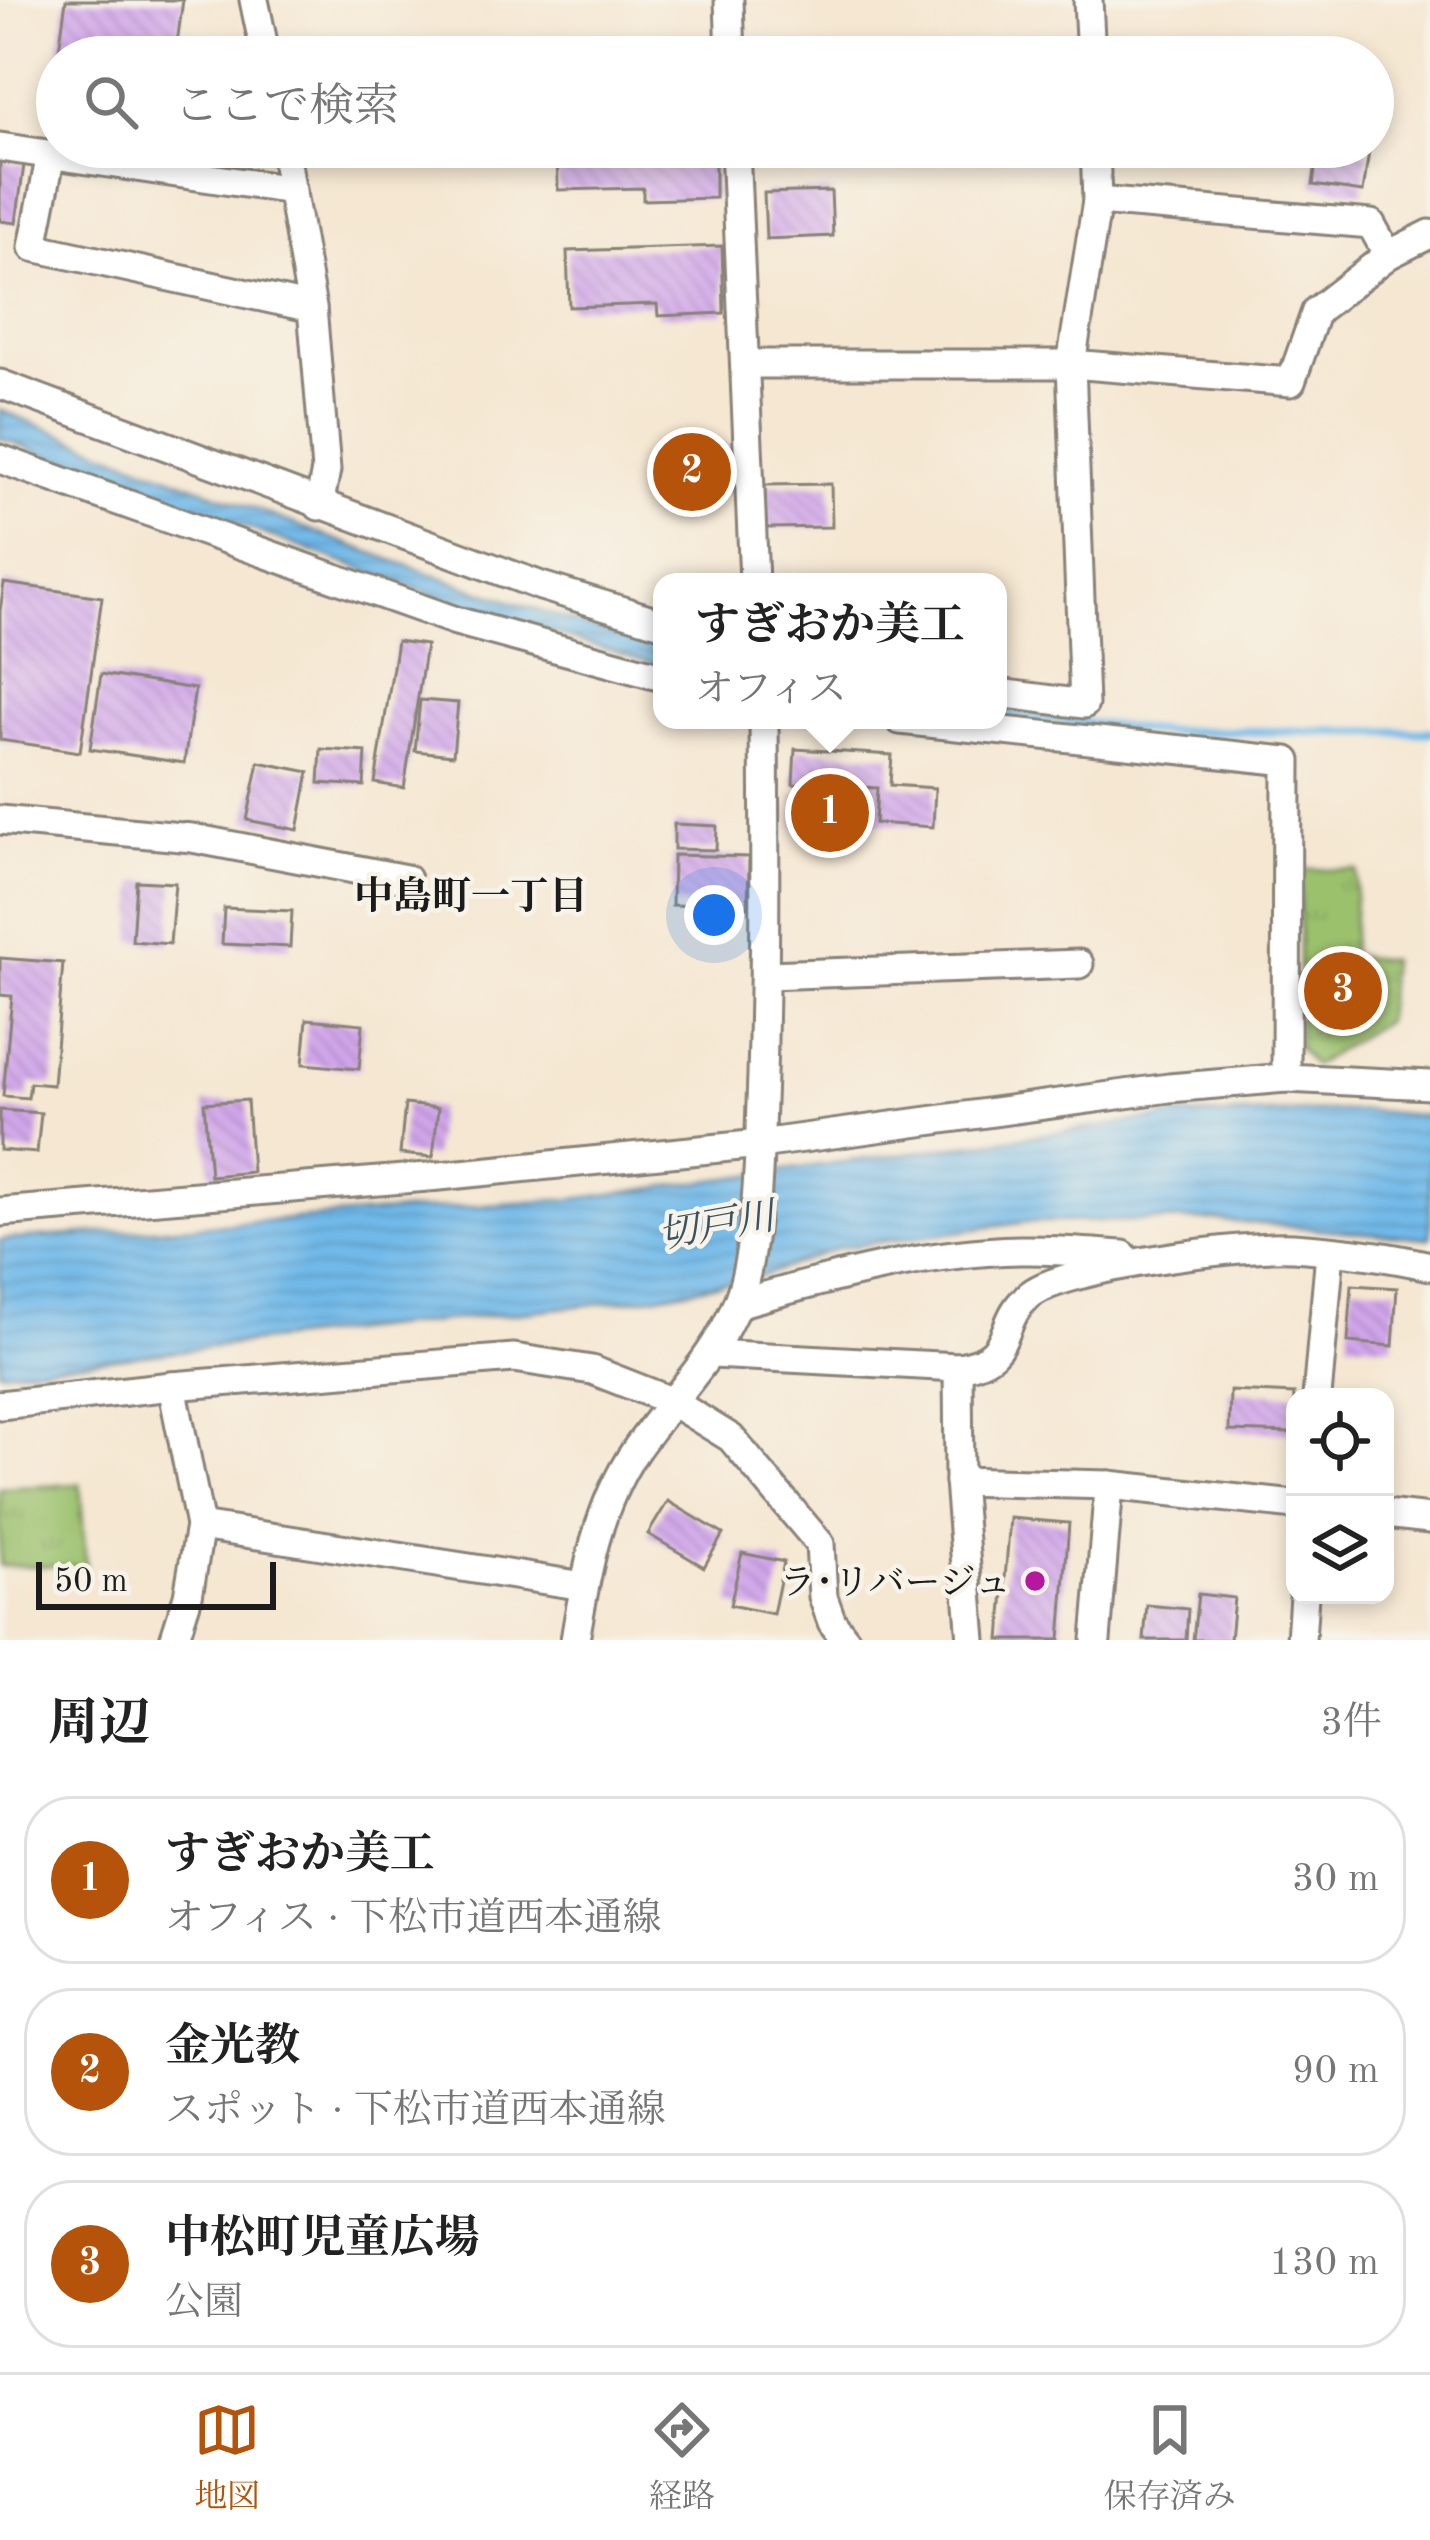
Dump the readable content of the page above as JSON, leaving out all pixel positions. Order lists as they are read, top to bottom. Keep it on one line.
{"districts":["中島町一丁目"],"water":["切戸川"],"places":["ラ･リバージュ"],"scale_bar":"50 m","page":{"search":"ここで検索","pins":["2","1","3"],"popup":["すぎおか美工","オフィス"],"scale":"50 m","heading":["周辺","3件"],"list":[{"mark":"1","name":"すぎおか美工","note":"オフィス · 下松市道西本通線","value":"30 m"},{"mark":"2","name":"金光教","note":"スポット · 下松市道西本通線","value":"90 m"},{"mark":"3","name":"中松町児童広場","note":"公園","value":"130 m"}],"nav":["地図","経路","保存済み"]}}
